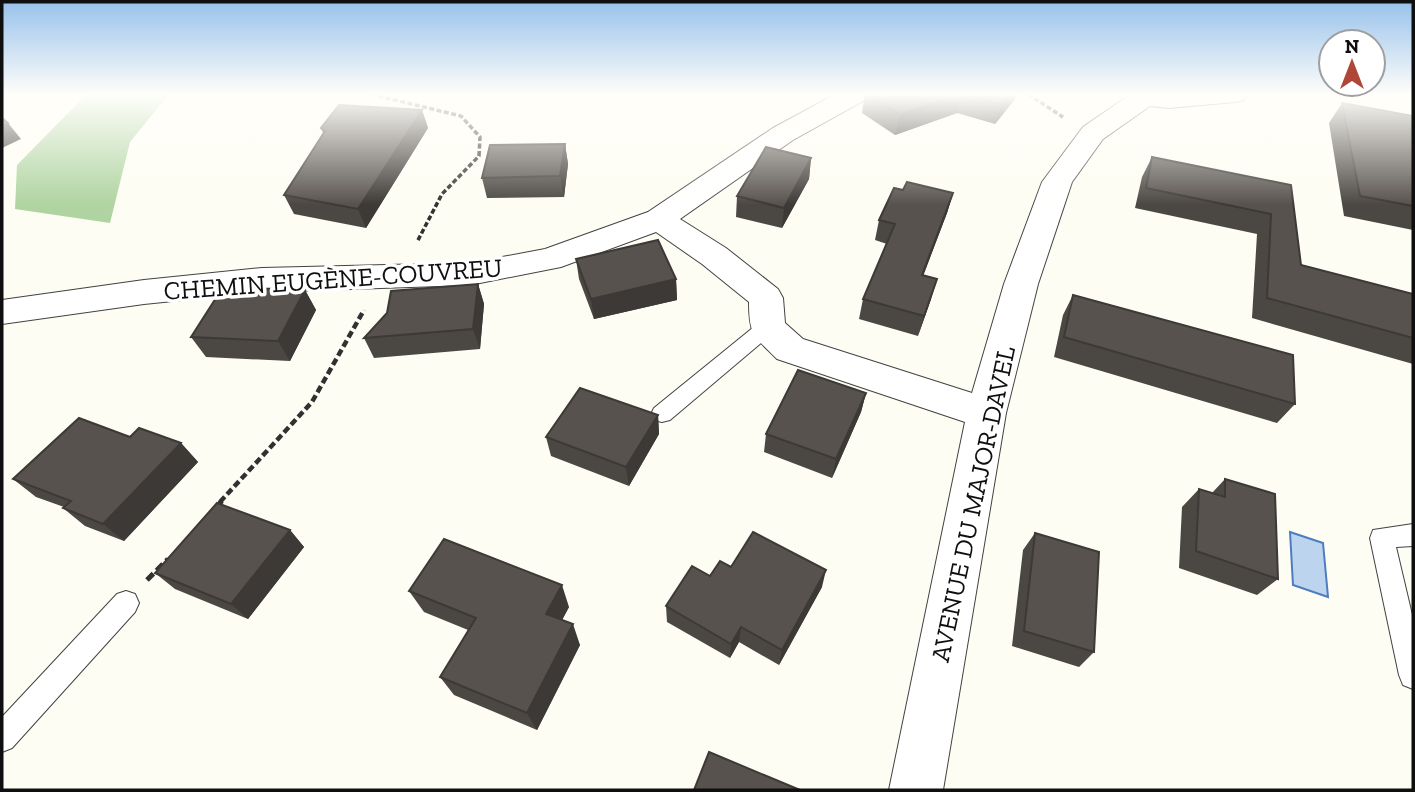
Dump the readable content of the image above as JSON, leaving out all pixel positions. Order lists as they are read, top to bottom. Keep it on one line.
{"streets":{"street":["CHEMIN EUGÈNE-COUVREU","AVENUE DU MAJOR-DAVEL"]},"north":"top"}
